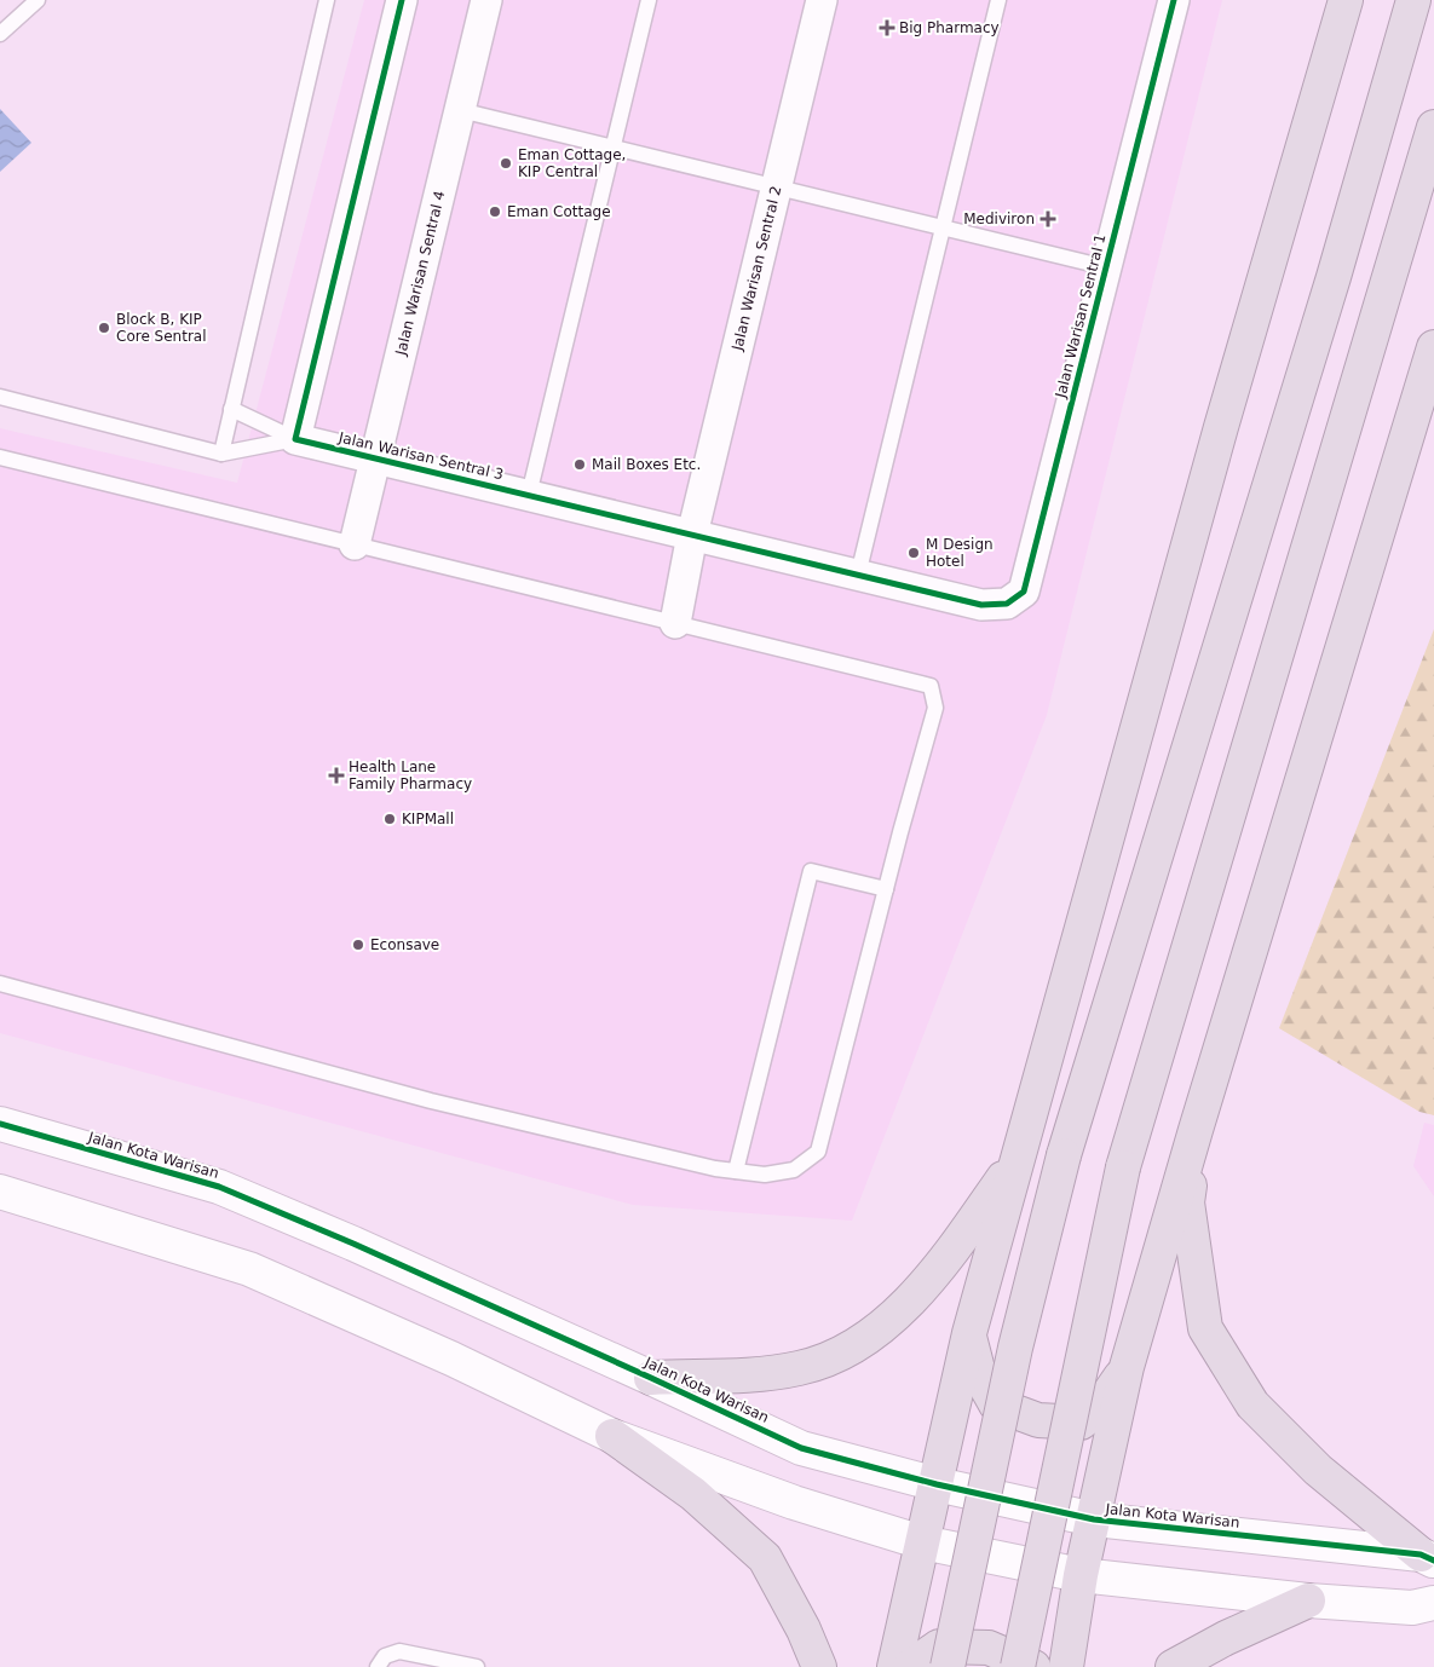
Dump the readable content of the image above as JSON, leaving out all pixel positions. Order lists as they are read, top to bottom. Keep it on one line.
{"streets":{"street":["Jalan Warisan Sentral 2","Jalan Warisan Sentral 4","Jalan Warisan Sentral 1","Jalan Warisan Sentral 3","Jalan Kota Warisan"]},"crossings":[["Jalan Warisan Sentral 2","Jalan Warisan Sentral 3"],["Jalan Warisan Sentral 4","Jalan Warisan Sentral 3"],["Jalan Warisan Sentral 1","Jalan Warisan Sentral 3"]],"places":{"health":["Big Pharmacy","Mediviron","Health Lane Family Pharmacy"],"other":["Eman Cottage, KIP Central","Eman Cottage","Block B, KIP Core Sentral","Mail Boxes Etc.","M Design Hotel","KIPMall","Econsave"]}}
